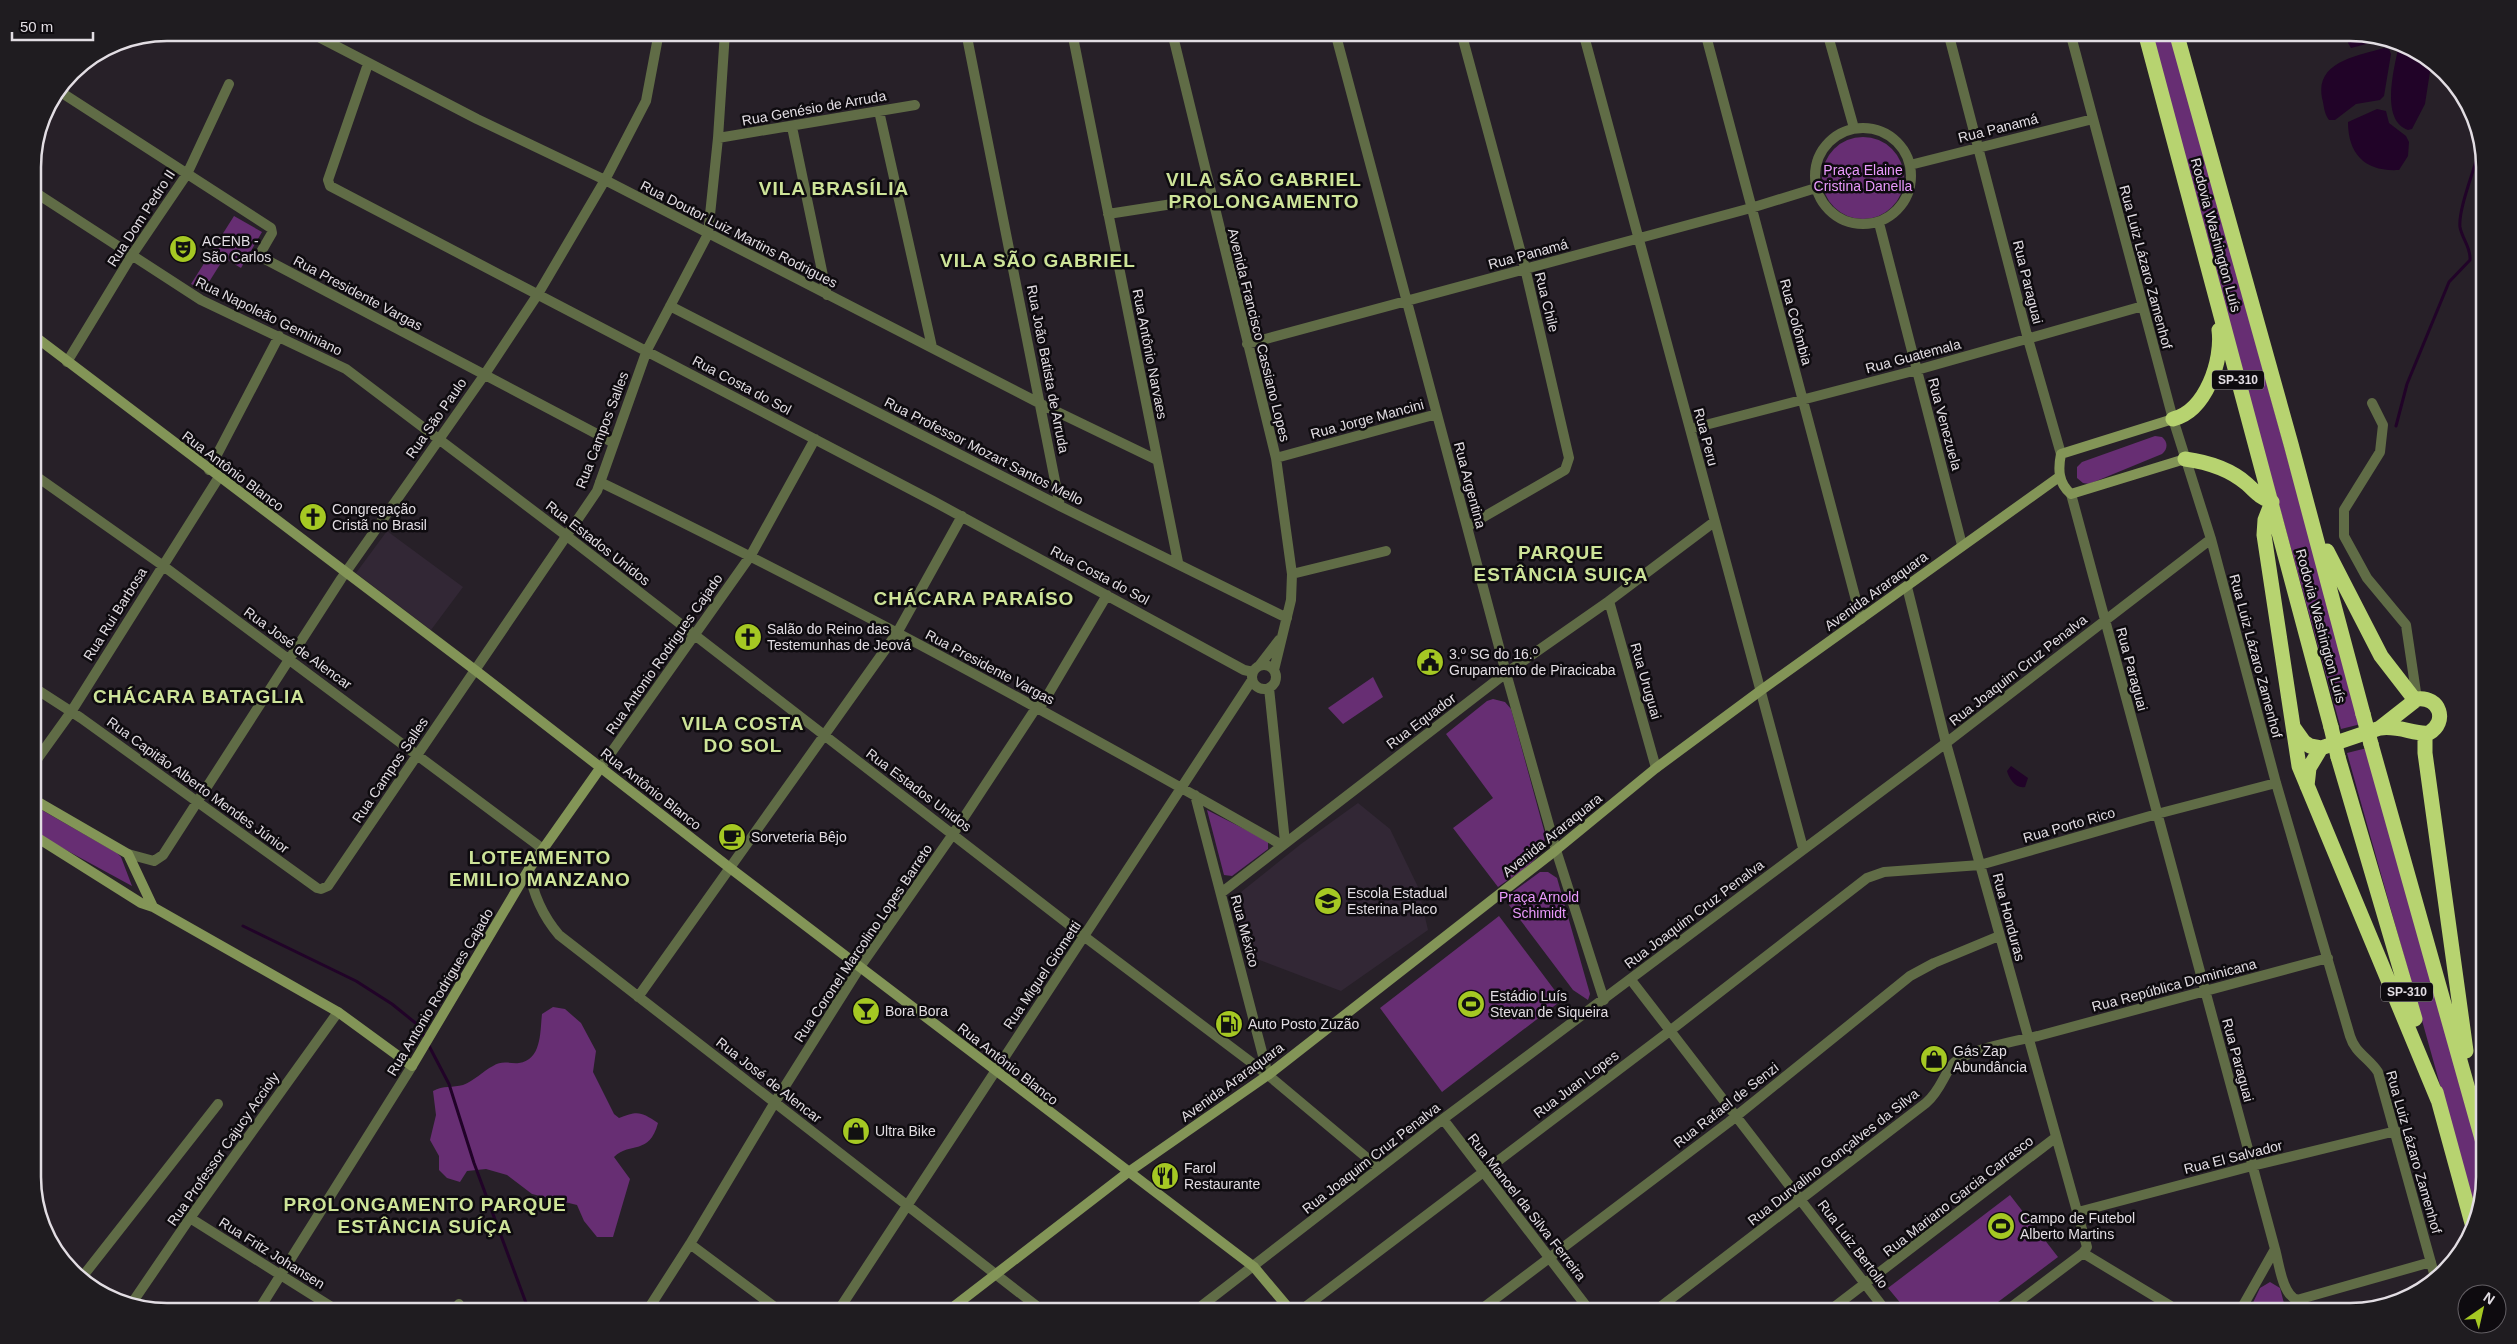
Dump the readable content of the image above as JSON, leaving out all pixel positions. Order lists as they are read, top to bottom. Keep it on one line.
{"streets":{"highway":["Rodovia Washington Luís","SP-310"],"street":["Rua Genésio de Arruda","Rua Panamá","Rua Dom Pedro II","Rua Doutor Luiz Martins Rodrigues","Rua Luiz Lázaro Zamenhof","Rua Paraguai","Rua Presidente Vargas","Rua Chile","Rua Napoleão Geminiano","Rua Colômbia","Avenida Francisco Cassiano Lopes","Rua Antônio Narvaes","Rua Guatemala","Rua João Batista de Arruda","Rua Costa do Sol","Rua São Paulo","Rua Jorge Mancini","Rua Venezuela","Rua Campos Salles","Rua Peru","Rua Professor Mozart Santos Mello","Rua Antônio Blanco","Rua Argentina","Rua Estados Unidos","Avenida Araraquara","Rua Rui Barbosa","Rua José de Alencar","Rua Antonio Rodrigues Cajado","Rua Joaquim Cruz Penalva","Rua Uruguai","Rua Equador","Rua Capitão Alberto Mendes Júnior","Rua Porto Rico","Rua Honduras","Rua México","Rua Coronel Marcolino Lopes Barreto","Rua Miguel Giometti","Rua República Dominicana","Rua Juan Lopes","Rua Rafael de Senzi","Rua Professor Cajucy Accioly","Rua Durvalino Gonçalves da Silva","Rua El Salvador","Rua Mariano Garcia Carrasco","Rua Manoel da Silva Ferreira","Rua Luiz Bertollo","Rua Fritz Johansen"]},"crossings":[["Rua Genésio de Arruda","Rua Campos Salles"],["Rua Panamá","Rua Luiz Lázaro Zamenhof"],["Rua Panamá","Rua Paraguai"],["Rua Panamá","Rua Chile"],["Rua Panamá","Rua Colômbia"],["Rua Panamá","Avenida Francisco Cassiano Lopes"],["Rua Panamá","Rua Venezuela"],["Rua Panamá","Rua Peru"],["Rua Panamá","Rua Argentina"],["Rua Dom Pedro II","Rua Presidente Vargas"],["Rua Dom Pedro II","Rua Napoleão Geminiano"],["Rua Dom Pedro II","Rua Antônio Blanco"],["Rua Doutor Luiz Martins Rodrigues","Rua Antônio Narvaes"],["Rua Doutor Luiz Martins Rodrigues","Rua João Batista de Arruda"],["Rua Doutor Luiz Martins Rodrigues","Rua Costa do Sol"],["Rua Doutor Luiz Martins Rodrigues","Rua São Paulo"],["Rua Doutor Luiz Martins Rodrigues","Rua Campos Salles"],["Rua Luiz Lázaro Zamenhof","Rua Guatemala"],["Rua Luiz Lázaro Zamenhof","Rua Joaquim Cruz Penalva"],["Rua Luiz Lázaro Zamenhof","Rua Porto Rico"],["Rua Luiz Lázaro Zamenhof","Rua República Dominicana"],["Rua Luiz Lázaro Zamenhof","Rua El Salvador"],["Rua Paraguai","Rua Guatemala"],["Rua Paraguai","Avenida Araraquara"],["Rua Paraguai","Rua Joaquim Cruz Penalva"],["Rua Paraguai","Rua Porto Rico"],["Rua Paraguai","Rua República Dominicana"],["Rua Paraguai","Rua El Salvador"],["Rua Presidente Vargas","Rua São Paulo"],["Rua Presidente Vargas","Rua Campos Salles"],["Rua Presidente Vargas","Rua Antonio Rodrigues Cajado"],["Rua Presidente Vargas","Rua Equador"],["Rua Presidente Vargas","Rua México"],["Rua Presidente Vargas","Rua Coronel Marcolino Lopes Barreto"],["Rua Presidente Vargas","Rua Miguel Giometti"],["Rua Chile","Rua Argentina"],["Rua Napoleão Geminiano","Rua São Paulo"],["Rua Napoleão Geminiano","Rua Estados Unidos"],["Rua Colômbia","Rua Guatemala"],["Rua Colômbia","Avenida Araraquara"],["Avenida Francisco Cassiano Lopes","Rua Jorge Mancini"],["Avenida Francisco Cassiano Lopes","Rua Professor Mozart Santos Mello"],["Avenida Francisco Cassiano Lopes","Rua Miguel Giometti"],["Rua Antônio Narvaes","Rua Professor Mozart Santos Mello"],["Rua Guatemala","Rua Venezuela"],["Rua Guatemala","Rua Peru"],["Rua João Batista de Arruda","Rua Professor Mozart Santos Mello"],["Rua Costa do Sol","Rua São Paulo"],["Rua Costa do Sol","Rua Campos Salles"],["Rua Costa do Sol","Rua Antonio Rodrigues Cajado"],["Rua Costa do Sol","Rua Coronel Marcolino Lopes Barreto"],["Rua Costa do Sol","Rua Miguel Giometti"],["Rua São Paulo","Rua Antônio Blanco"],["Rua São Paulo","Rua Estados Unidos"],["Rua São Paulo","Rua José de Alencar"],["Rua São Paulo","Rua Capitão Alberto Mendes Júnior"],["Rua Jorge Mancini","Rua Argentina"],["Rua Venezuela","Avenida Araraquara"],["Rua Campos Salles","Rua Professor Mozart Santos Mello"],["Rua Campos Salles","Rua Antônio Blanco"],["Rua Campos Salles","Rua Estados Unidos"],["Rua Campos Salles","Rua José de Alencar"],["Rua Campos Salles","Rua Capitão Alberto Mendes Júnior"],["Rua Peru","Avenida Araraquara"],["Rua Peru","Rua Joaquim Cruz Penalva"],["Rua Peru","Rua Equador"],["Rua Professor Mozart Santos Mello","Rua Miguel Giometti"],["Rua Antônio Blanco","Avenida Araraquara"],["Rua Antônio Blanco","Rua Rui Barbosa"],["Rua Antônio Blanco","Rua Antonio Rodrigues Cajado"],["Rua Antônio Blanco","Rua Joaquim Cruz Penalva"],["Rua Antônio Blanco","Rua Coronel Marcolino Lopes Barreto"],["Rua Antônio Blanco","Rua Miguel Giometti"],["Rua Argentina","Avenida Araraquara"],["Rua Argentina","Rua Joaquim Cruz Penalva"],["Rua Argentina","Rua Equador"],["Rua Estados Unidos","Avenida Araraquara"],["Rua Estados Unidos","Rua Antonio Rodrigues Cajado"],["Rua Estados Unidos","Rua Joaquim Cruz Penalva"],["Rua Estados Unidos","Rua México"],["Rua Estados Unidos","Rua Coronel Marcolino Lopes Barreto"],["Rua Estados Unidos","Rua Miguel Giometti"],["Avenida Araraquara","Rua José de Alencar"],["Avenida Araraquara","Rua Uruguai"],["Avenida Araraquara","Rua Honduras"],["Avenida Araraquara","Rua México"],["Rua Rui Barbosa","Rua José de Alencar"],["Rua Rui Barbosa","Rua Capitão Alberto Mendes Júnior"],["Rua José de Alencar","Rua Antonio Rodrigues Cajado"],["Rua José de Alencar","Rua Coronel Marcolino Lopes Barreto"],["Rua José de Alencar","Rua Miguel Giometti"],["Rua Antonio Rodrigues Cajado","Rua Fritz Johansen"],["Rua Joaquim Cruz Penalva","Rua Honduras"],["Rua Joaquim Cruz Penalva","Rua Manoel da Silva Ferreira"],["Rua Joaquim Cruz Penalva","Rua Luiz Bertollo"],["Rua Uruguai","Rua Equador"],["Rua Equador","Rua México"],["Rua Porto Rico","Rua Honduras"],["Rua Porto Rico","Rua Juan Lopes"],["Rua Honduras","Rua República Dominicana"],["Rua Honduras","Rua Rafael de Senzi"],["Rua Honduras","Rua Durvalino Gonçalves da Silva"],["Rua Honduras","Rua El Salvador"],["Rua Honduras","Rua Mariano Garcia Carrasco"],["Rua República Dominicana","Rua Durvalino Gonçalves da Silva"],["Rua Juan Lopes","Rua Manoel da Silva Ferreira"],["Rua Juan Lopes","Rua Luiz Bertollo"],["Rua Rafael de Senzi","Rua Manoel da Silva Ferreira"],["Rua Rafael de Senzi","Rua Luiz Bertollo"],["Rua Professor Cajucy Accioly","Rua Fritz Johansen"],["Rua Durvalino Gonçalves da Silva","Rua Luiz Bertollo"],["Rua Mariano Garcia Carrasco","Rua Luiz Bertollo"]],"districts":["VILA SÃO GABRIEL PROLONGAMENTO","VILA BRASÍLIA","VILA SÃO GABRIEL","PARQUE ESTÂNCIA SUIÇA","CHÁCARA PARAÍSO","CHÁCARA BATAGLIA","VILA COSTA DO SOL","LOTEAMENTO EMILIO MANZANO","PROLONGAMENTO PARQUE ESTÂNCIA SUÍÇA"],"parks":["Praça Elaine Cristina Danella","Praça Arnold Schimidt"],"places":{"theatre":["ACENB - São Carlos"],"church":["Congregação Cristã no Brasil","Salão do Reino das Testemunhas de Jeová"],"public building":["3.º SG do 16.º Grupamento de Piracicaba"],"cafe":["Sorveteria Bêjo"],"school or university":["Escola Estadual Esterina Placo"],"sports":["Estádio Luís Stevan de Siqueira","Campo de Futebol Alberto Martins"],"bar":["Bora Bora"],"fuel station":["Auto Posto Zuzão"],"shop":["Gás Zap Abundância","Ultra Bike"],"restaurant":["Farol Restaurante"]},"scale_bar":"50 m","north":"top right"}
